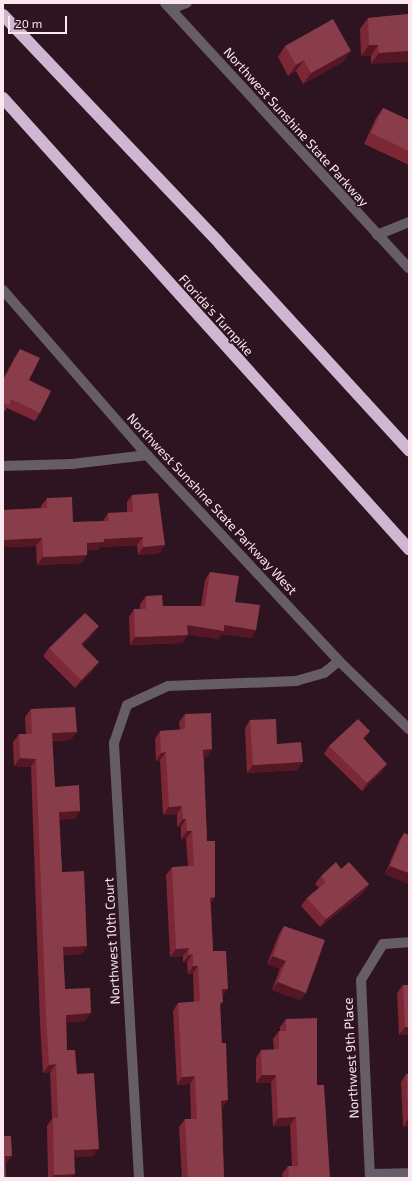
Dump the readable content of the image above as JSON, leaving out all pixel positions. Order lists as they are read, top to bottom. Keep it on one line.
{"streets":{"highway":["Florida's Turnpike"],"street":["Northwest Sunshine State Parkway","Northwest Sunshine State Parkway West","Northwest 10th Court","Northwest 9th Place"]},"crossings":[["Northwest Sunshine State Parkway West","Northwest 10th Court"]],"scale_bar":"20 m"}
